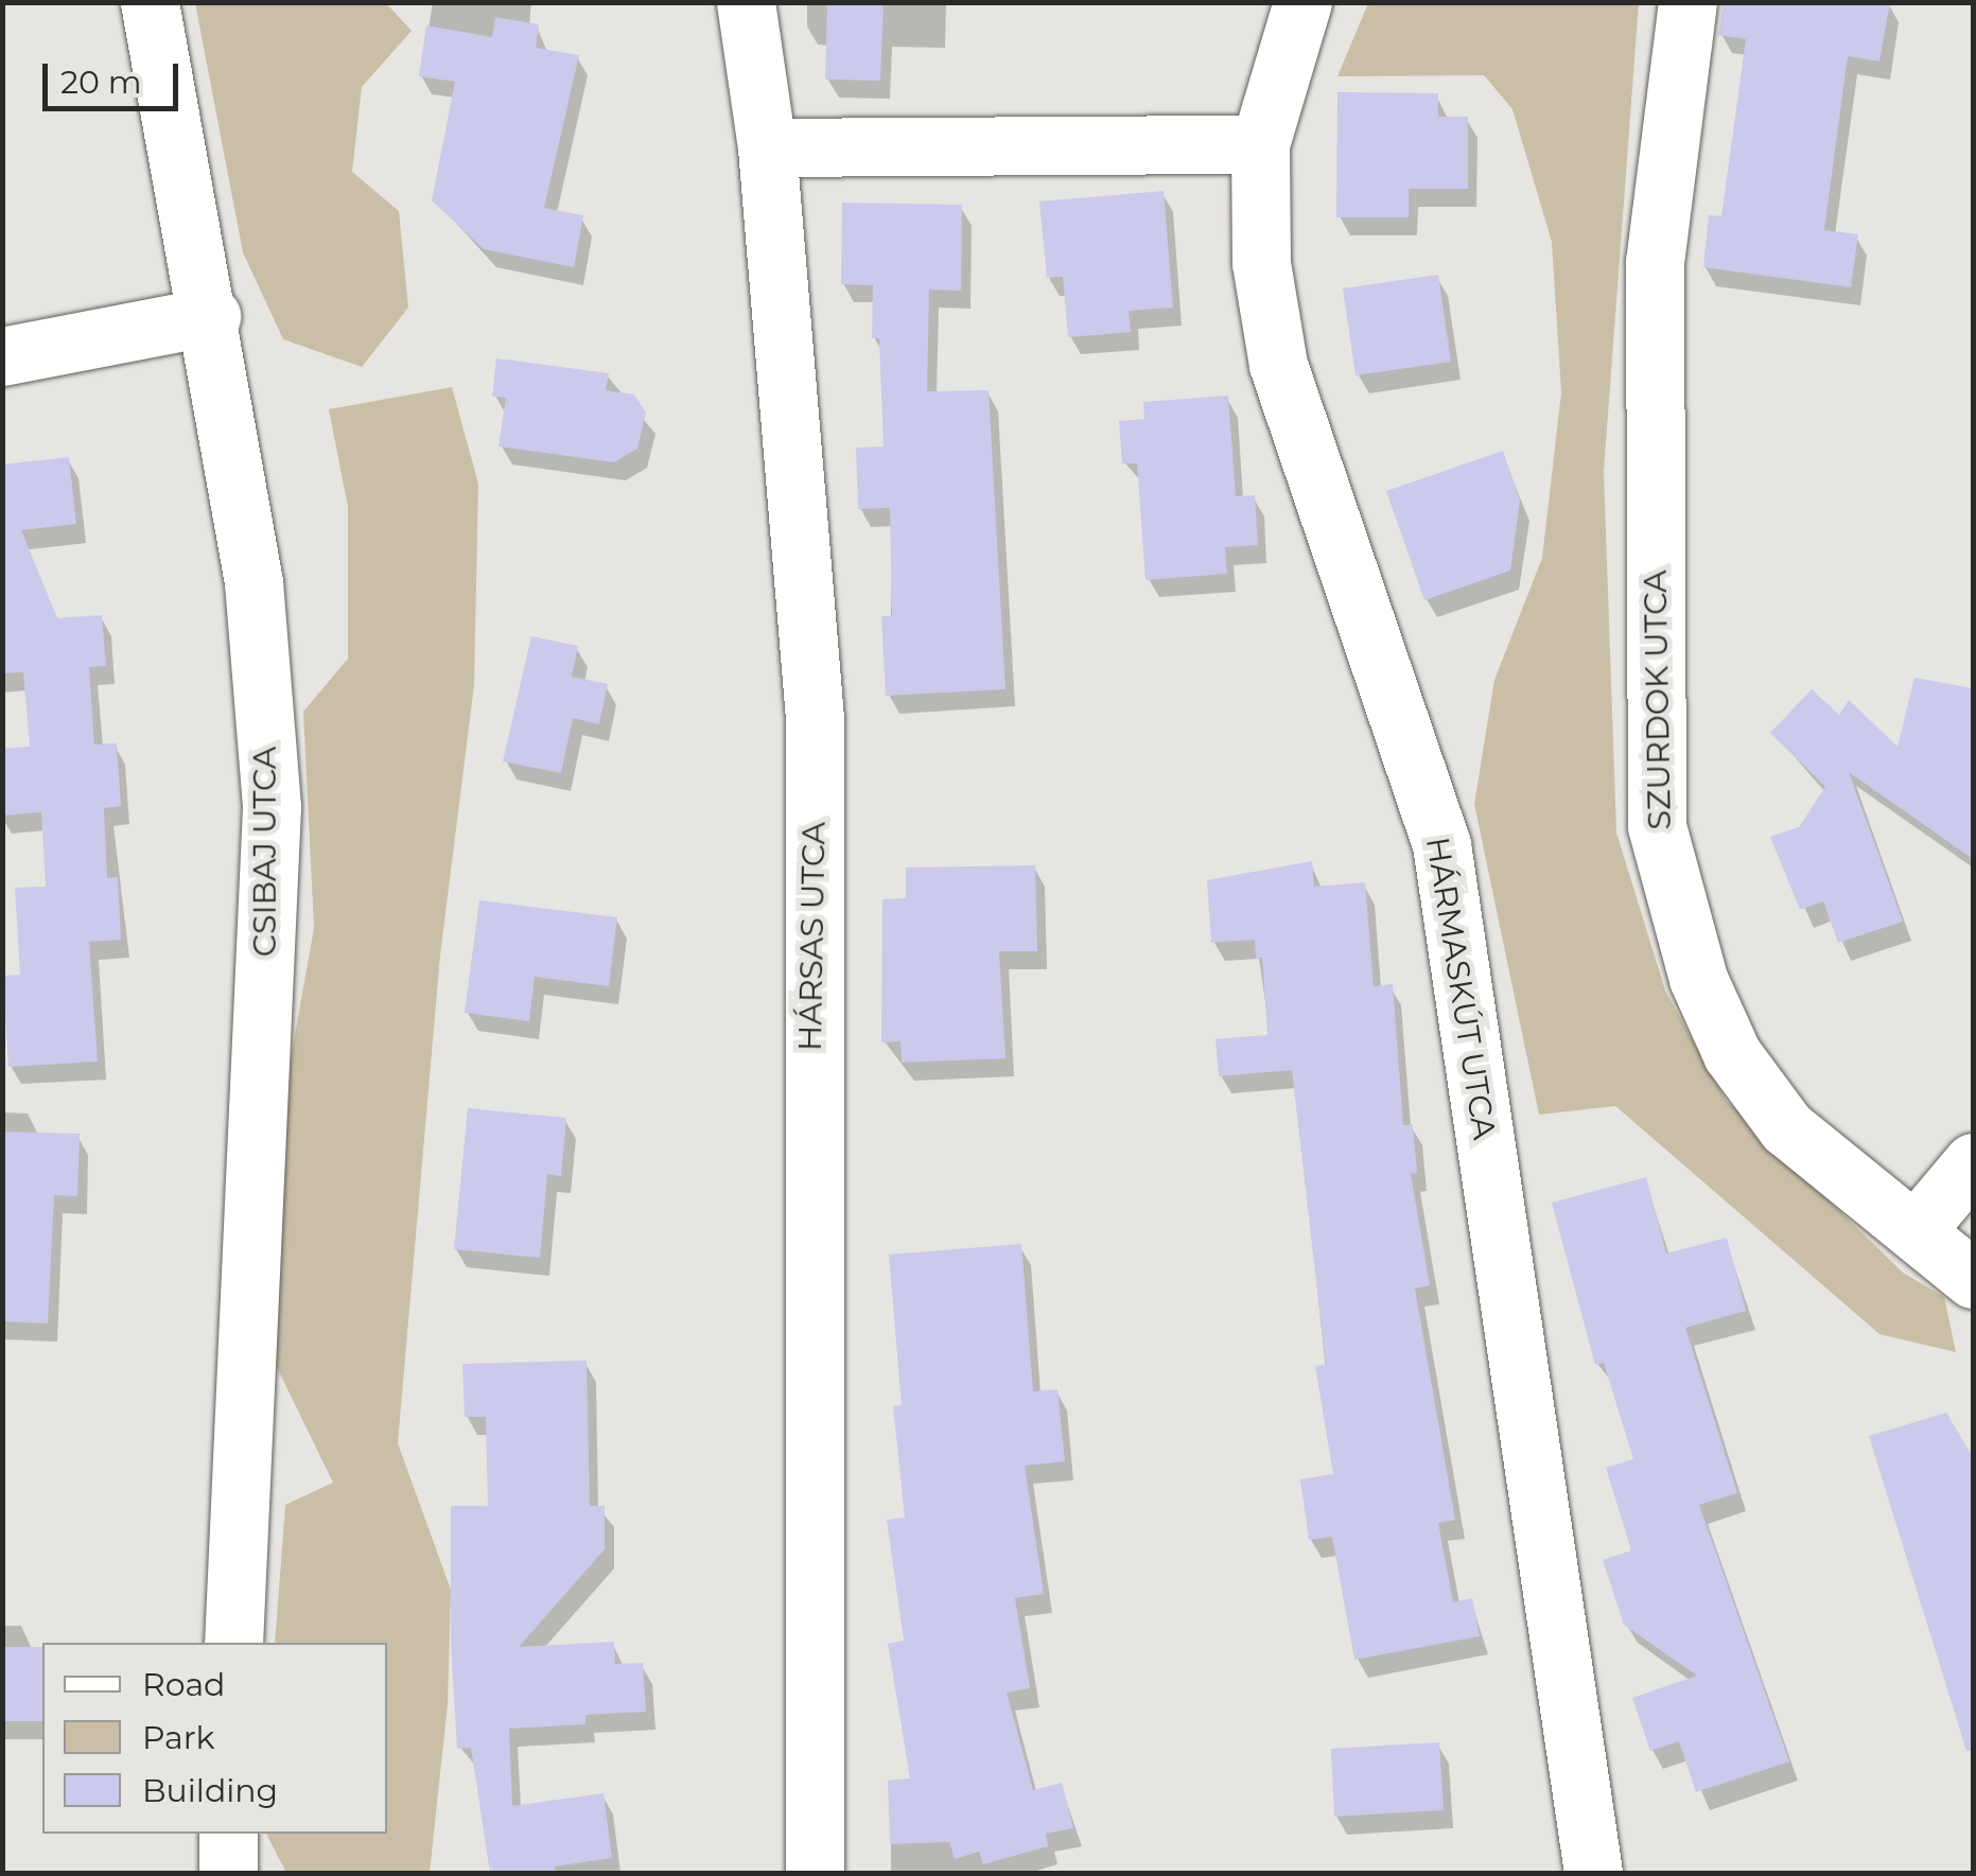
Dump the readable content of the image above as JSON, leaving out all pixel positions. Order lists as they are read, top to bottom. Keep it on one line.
{"streets":{"street":["SZURDOK UTCA","CSIBAJ UTCA","HÁRSAS UTCA","HÁRMASKÚT UTCA"]},"legend":["Road","Park","Building"],"scale_bar":"20 m"}
